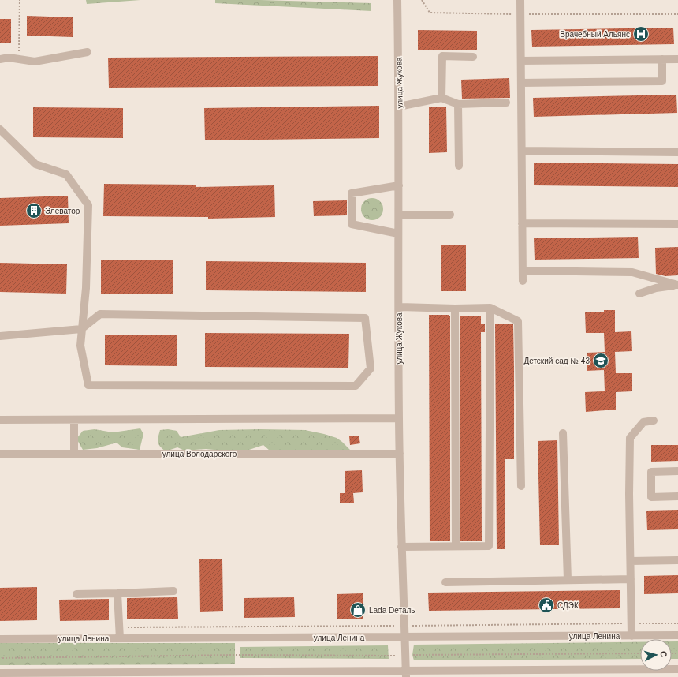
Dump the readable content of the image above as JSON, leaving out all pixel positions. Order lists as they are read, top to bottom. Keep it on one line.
{"streets":{"street":["улица Жукова","улица Володарского","улица Ленина"]},"crossings":[["улица Жукова","улица Володарского"],["улица Жукова","улица Ленина"]],"places":{"hospital":["Врачебный Альянс"],"building":["Элеватор"],"school or university":["Детский сад № 43"],"public building":["СДЭК"],"shop":["Lada Dеталь"]},"north":"right"}
